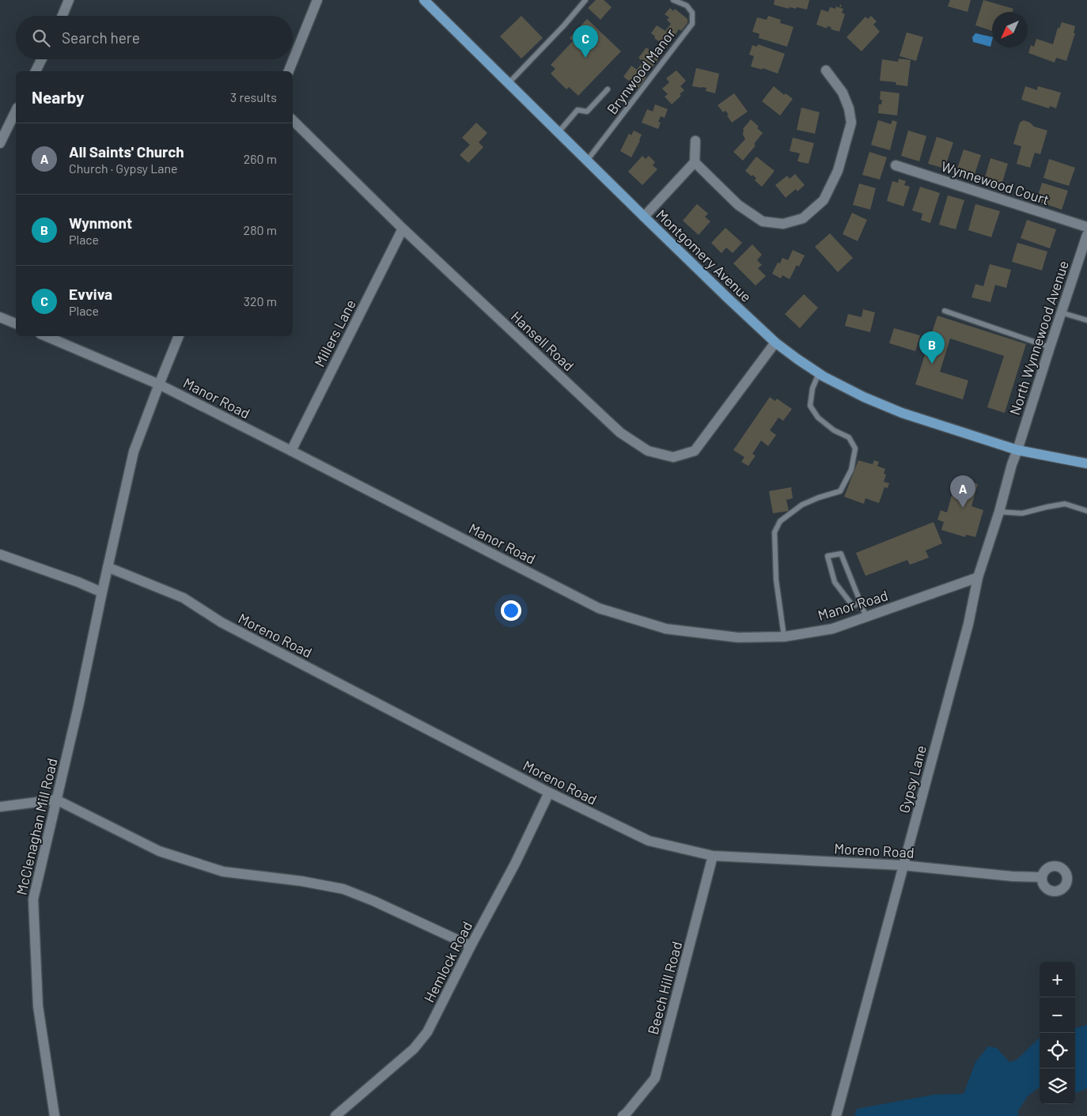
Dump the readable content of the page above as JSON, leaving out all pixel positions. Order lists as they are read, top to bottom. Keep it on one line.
{"streets":{"main road":["Montgomery Avenue"],"street":["Wynnewood Court","Millers Lane","North Wynnewood Avenue","Hansell Road","Manor Road","Moreno Road","Gypsy Lane","McClenaghan Mill Road","Hemlock Road","Beech Hill Road"],"lane":["Brynwood Manor"]},"crossings":[["Brynwood Manor","Montgomery Avenue"],["Montgomery Avenue","North Wynnewood Avenue"],["Montgomery Avenue","Hansell Road"],["Montgomery Avenue","Gypsy Lane"],["Millers Lane","Hansell Road"],["Millers Lane","Manor Road"],["North Wynnewood Avenue","Gypsy Lane"],["Manor Road","Gypsy Lane"],["Moreno Road","Gypsy Lane"],["Moreno Road","McClenaghan Mill Road"],["Moreno Road","Hemlock Road"],["Moreno Road","Beech Hill Road"]],"north":"bottom left","page":{"search":"Search here","pins":["C","B","A"],"heading":["Nearby","3 results"],"list":[{"mark":"A","name":"All Saints' Church","note":"Church · Gypsy Lane","value":"260 m"},{"mark":"B","name":"Wynmont","note":"Place","value":"280 m"},{"mark":"C","name":"Evviva","note":"Place","value":"320 m"}],"map_buttons":["+","−"]}}
